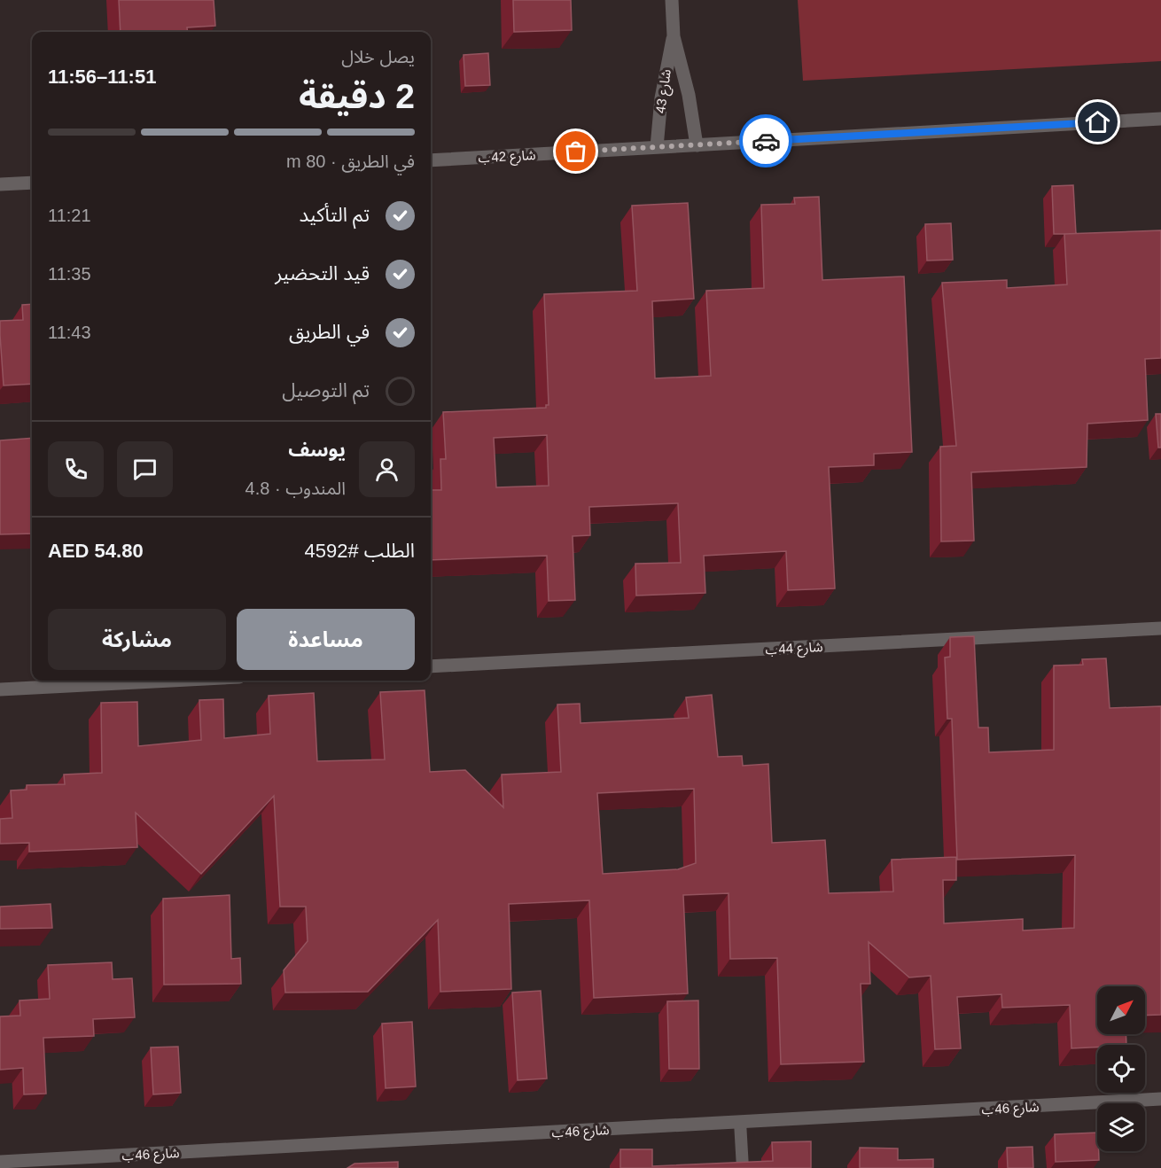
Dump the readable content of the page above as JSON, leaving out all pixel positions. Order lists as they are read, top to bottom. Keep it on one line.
{"streets":{"street":["شارع 43","شارع 42ب","شارع 44ب","شارع 46ب"]},"crossings":[["شارع 43","شارع 42ب"]],"north":"top right","page":{"heading":["2 دقيقة","يصل خلال","11:51–11:56"],"panel":["يوسف","المندوب · 4.8","الطلب #4592","AED 54.80"],"bar":"في الطريق · 80 m","list":[["تم التأكيد","11:21"],["قيد التحضير","11:35"],["في الطريق","11:43"],"تم التوصيل"],"buttons":["مساعدة","مشاركة"]}}
